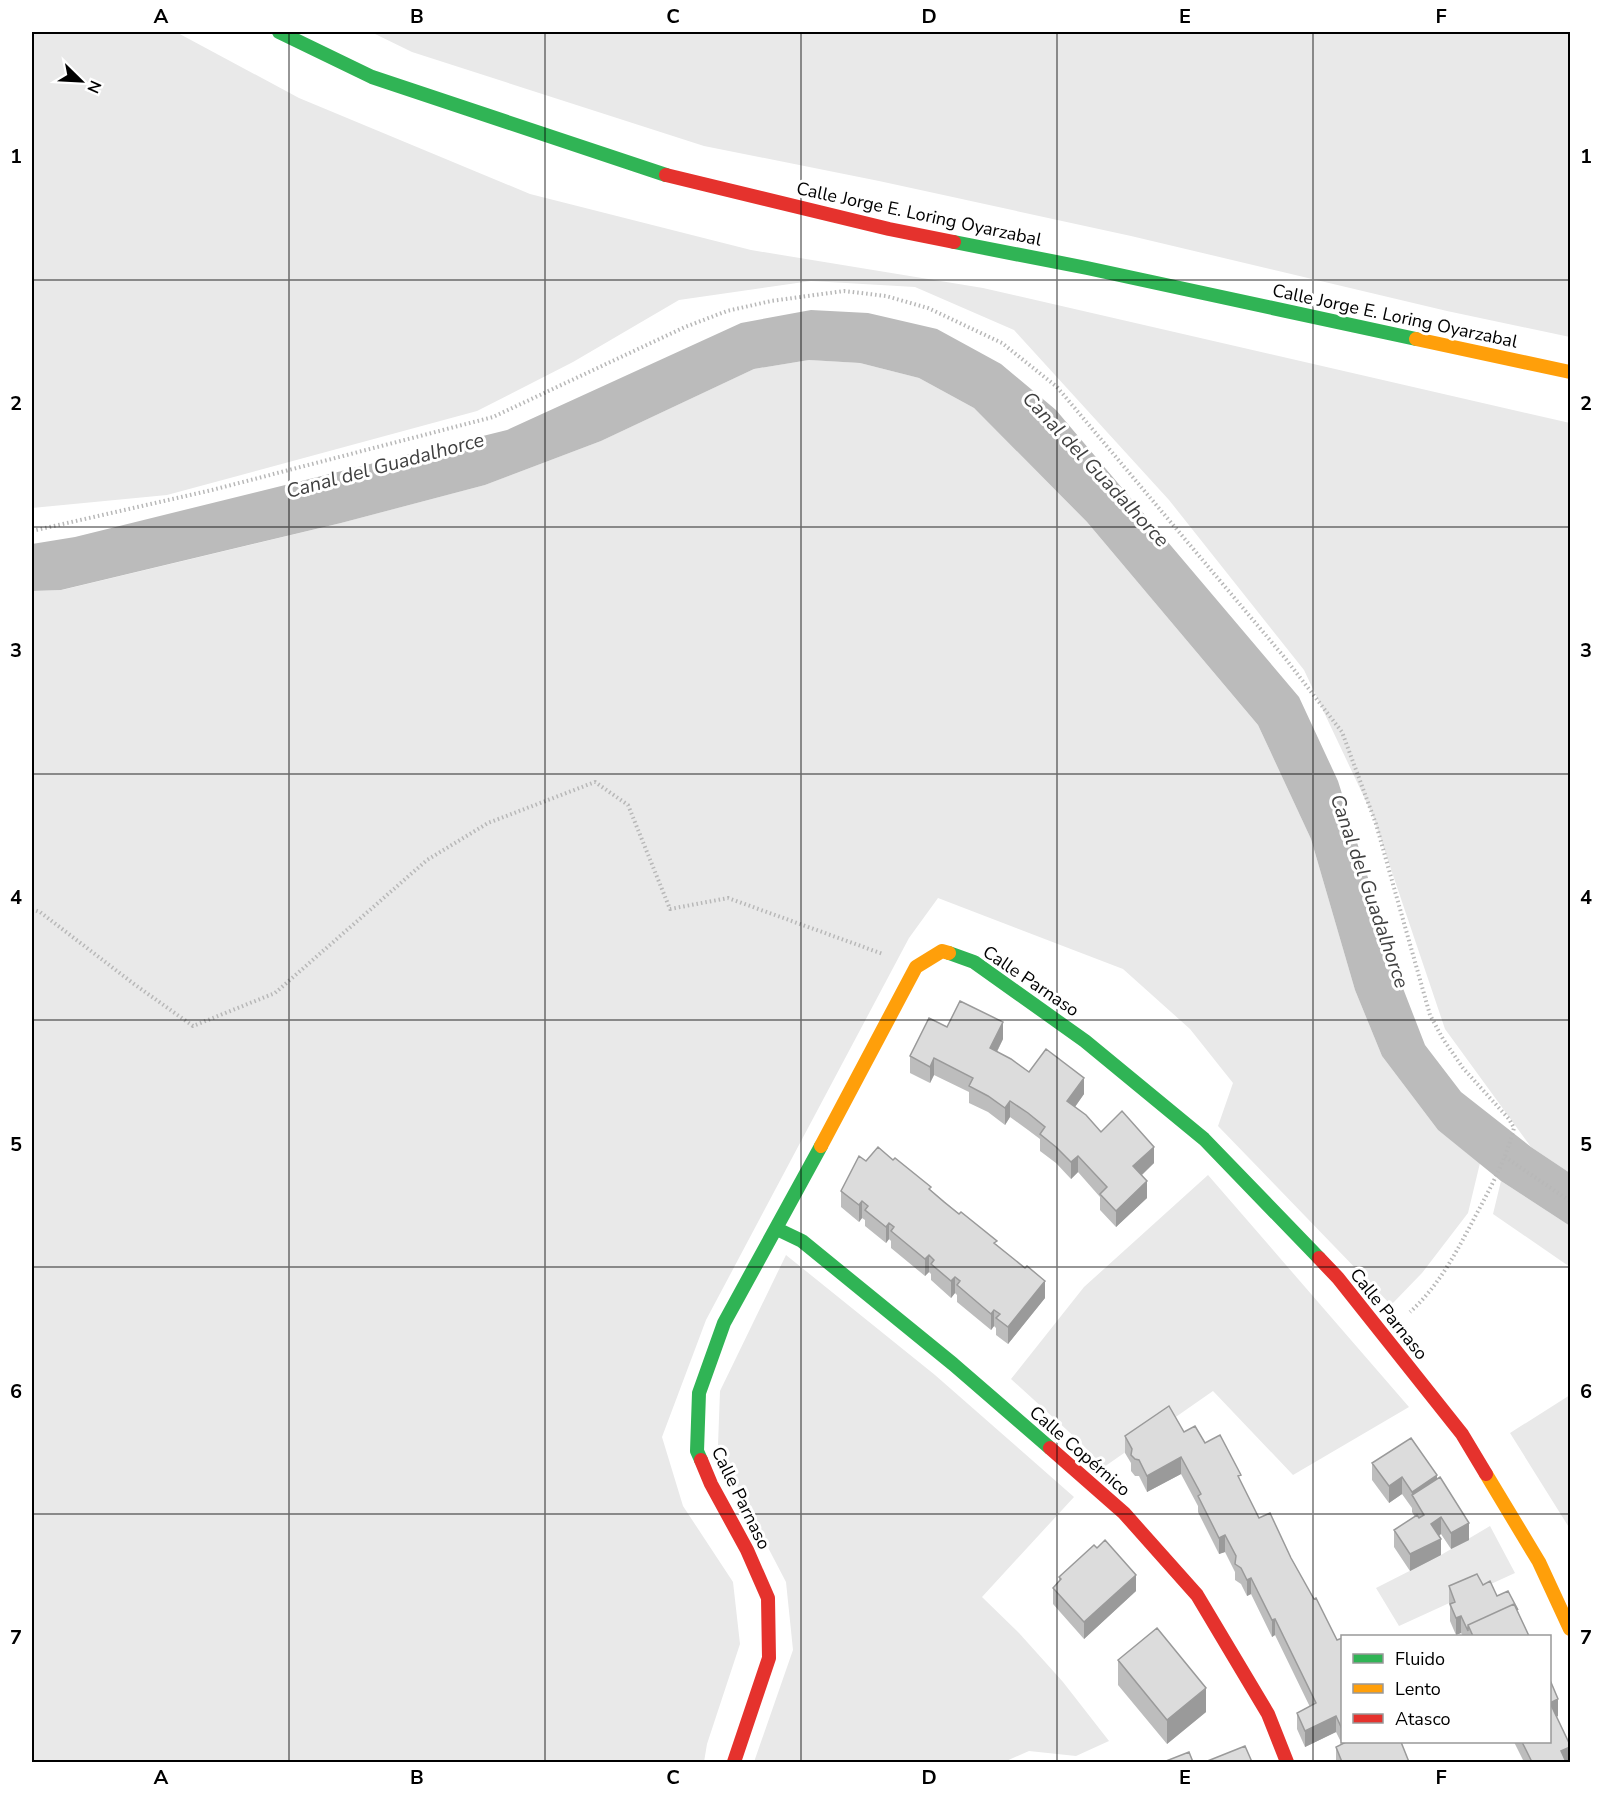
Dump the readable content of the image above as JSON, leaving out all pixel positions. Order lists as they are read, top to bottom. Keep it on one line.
{"streets":{"street":["Calle Jorge E. Loring Oyarzabal","Calle Parnaso","Calle Copérnico"]},"crossings":[["Calle Parnaso","Calle Copérnico"]],"water":["Canal del Guadalhorce"],"legend":["Fluido","Lento","Atasco"],"north":"bottom right","grid":{"columns":["A","B","C","D","E","F"],"rows":["1","2","3","4","5","6","7"]}}
